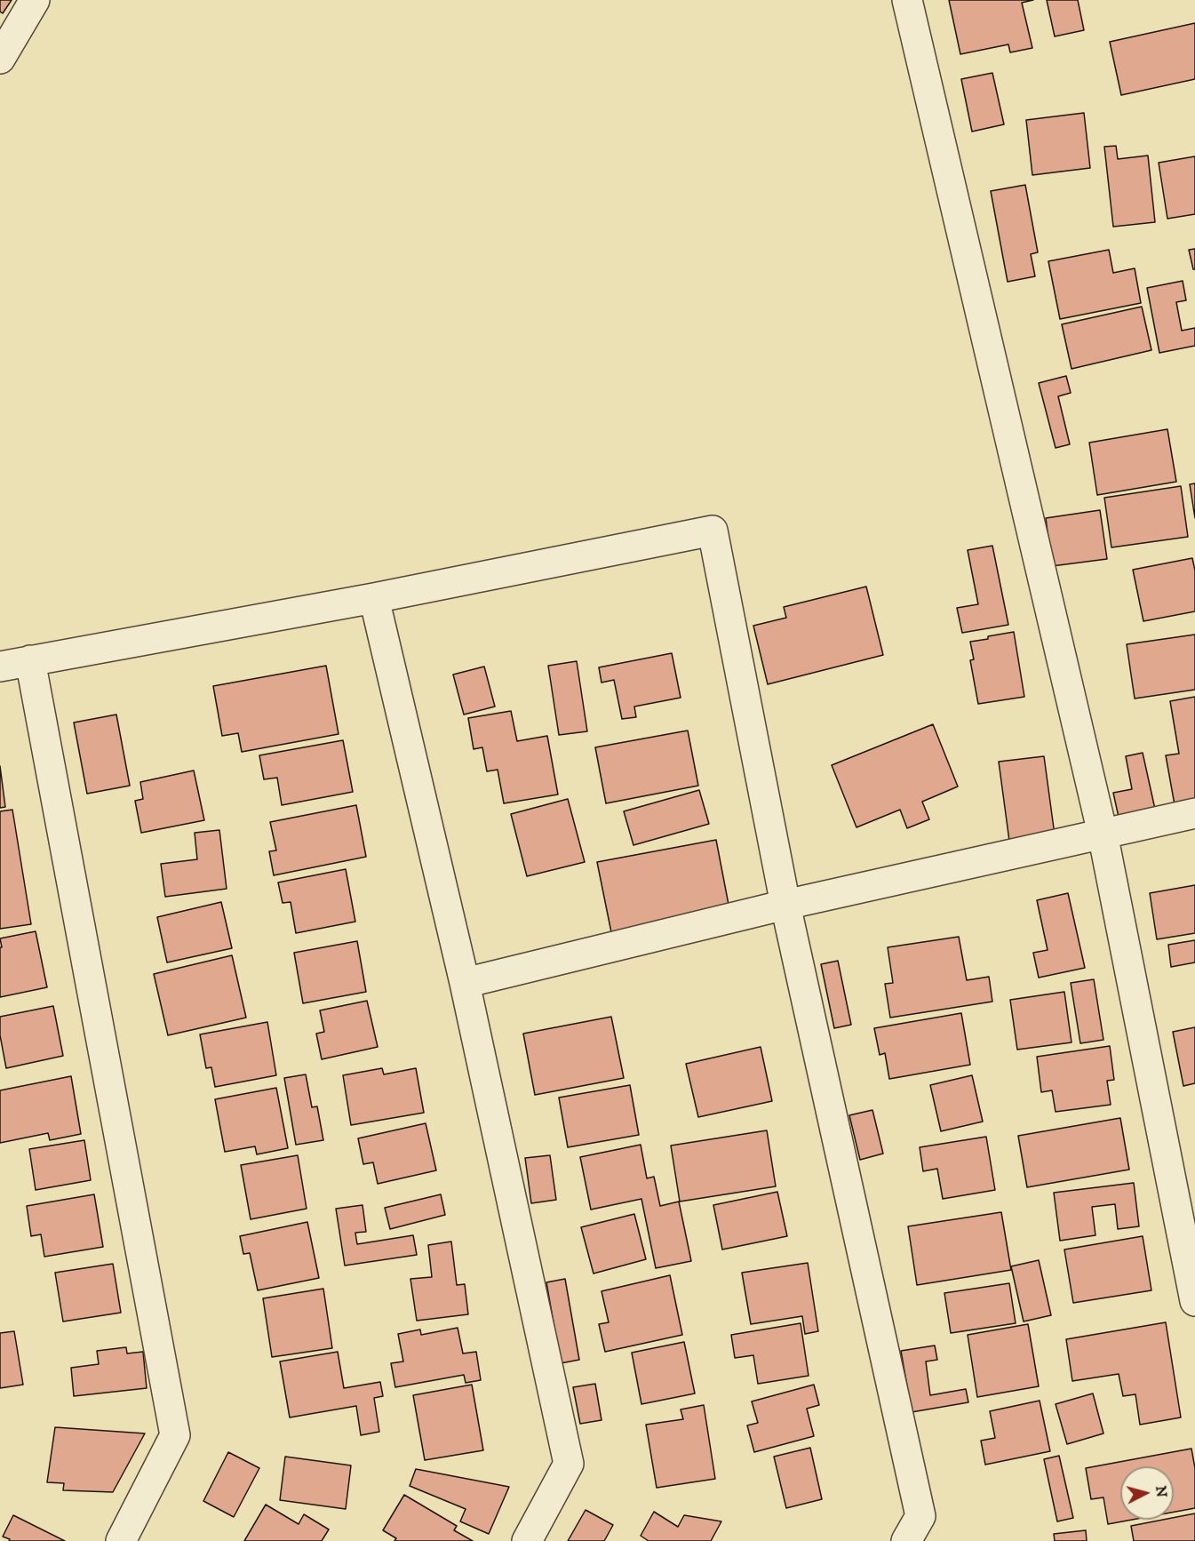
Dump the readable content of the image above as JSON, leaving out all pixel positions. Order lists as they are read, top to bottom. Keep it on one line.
{"north":"right"}
